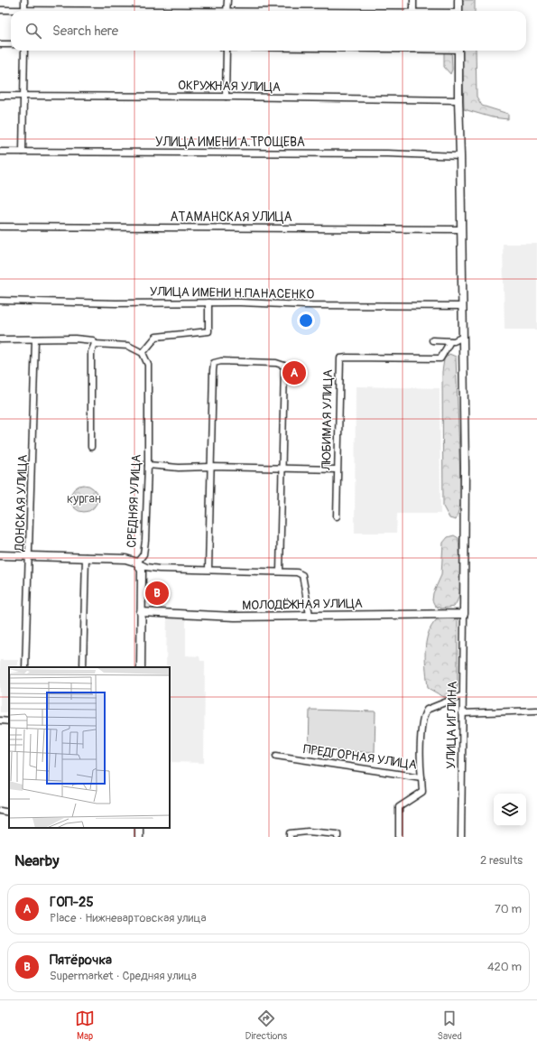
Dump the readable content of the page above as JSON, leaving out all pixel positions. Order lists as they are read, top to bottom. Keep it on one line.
{"streets":{"street":["ОКРУЖНАЯ УЛИЦА","УЛИЦА ИМЕНИ А.ТРОЩЕВА","АТАМАНСКАЯ УЛИЦА","УЛИЦА ИМЕНИ Н.ПАНАСЕНКО","ЛЮБИМАЯ УЛИЦА","СРЕДНЯЯ УЛИЦА","ДОНСКАЯ УЛИЦА","МОЛОДЁЖНАЯ УЛИЦА","УЛИЦА ИГЛИНА","ПРЕДГОРНАЯ УЛИЦА"]},"crossings":[["СРЕДНЯЯ УЛИЦА","МОЛОДЁЖНАЯ УЛИЦА"],["МОЛОДЁЖНАЯ УЛИЦА","УЛИЦА ИГЛИНА"],["УЛИЦА ИГЛИНА","ПРЕДГОРНАЯ УЛИЦА"]],"parks":["курган"],"page":{"search":"Search here","pins":["A","B"],"heading":["Nearby","2 results"],"list":[{"mark":"A","name":"ГОП-25","note":"Place · Нижневартовская улица","value":"70 m"},{"mark":"B","name":"Пятёрочка","note":"Supermarket · Средняя улица","value":"420 m"}],"nav":["Map","Directions","Saved"]}}
